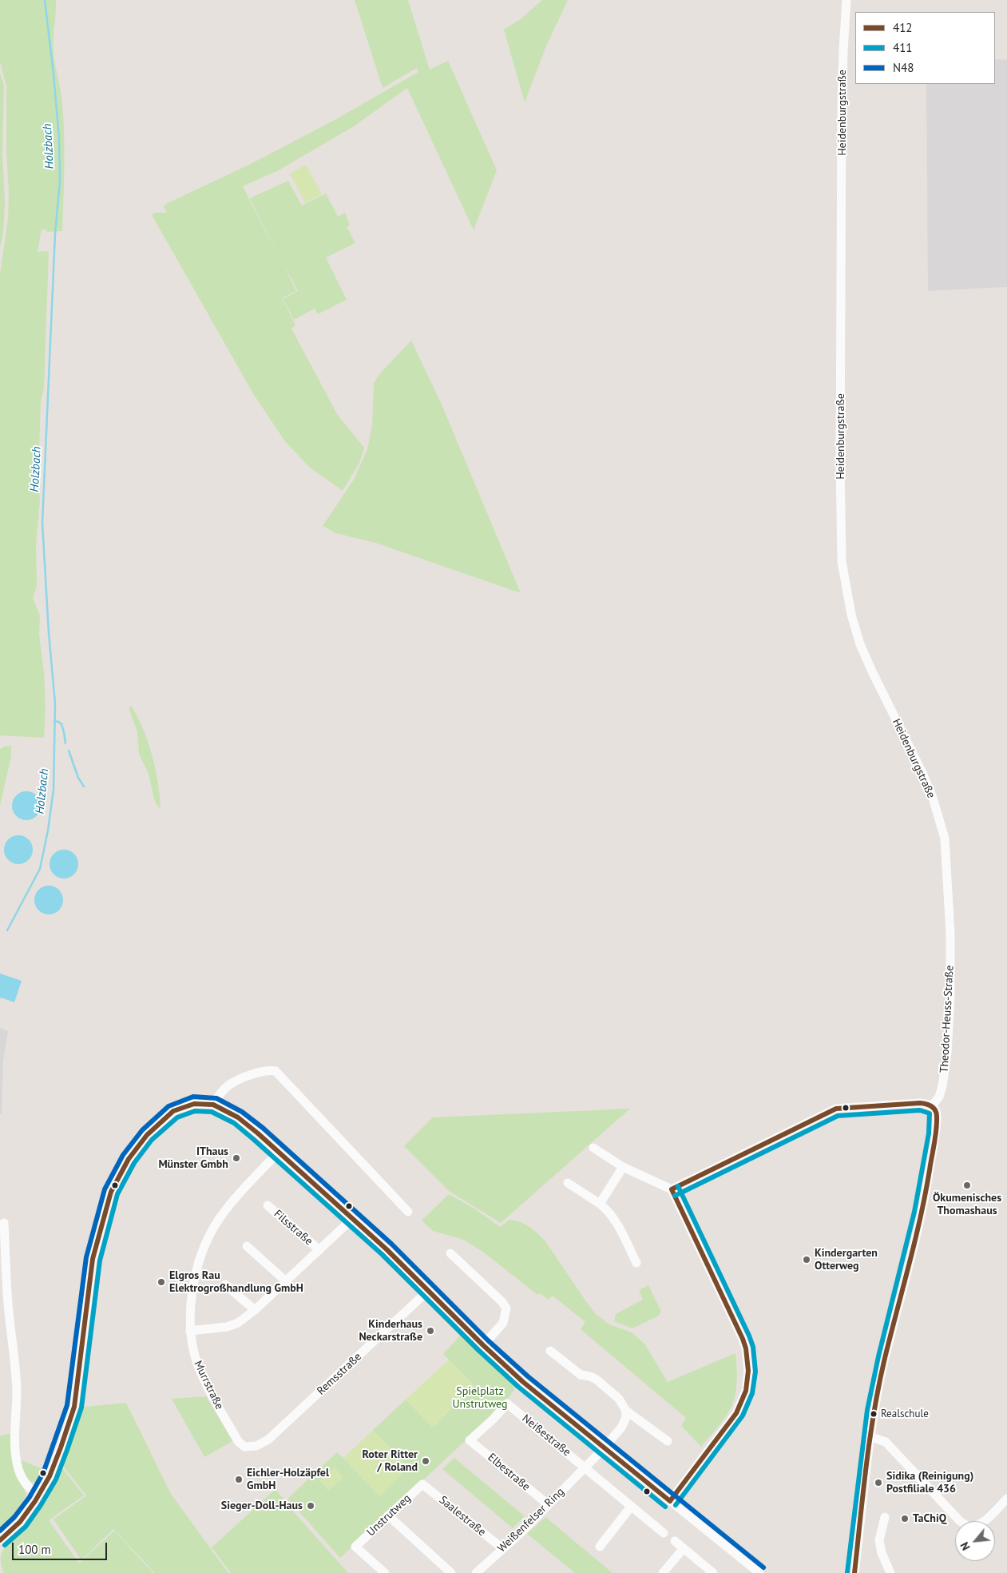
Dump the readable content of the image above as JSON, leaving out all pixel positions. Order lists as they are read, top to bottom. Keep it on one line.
{"streets":{"street":["Heidenburgstraße","Theodor-Heuss-Straße","Filsstraße","Remsstraße","Murrstraße","Neißestraße","Elbestraße","Unstrutweg","Saalestraße","Weißenfelser Ring"]},"crossings":[["Heidenburgstraße","Theodor-Heuss-Straße"],["Remsstraße","Murrstraße"],["Neißestraße","Elbestraße"],["Neißestraße","Weißenfelser Ring"],["Elbestraße","Weißenfelser Ring"],["Unstrutweg","Saalestraße"],["Saalestraße","Weißenfelser Ring"]],"water":["Holzbach"],"parks":["Spielplatz Unstrutweg"],"places":["IThaus Münster Gmbh","Ökumenisches Thomashaus","Kindergarten Otterweg","Elgros Rau Elektrogroßhandlung GmbH","Kinderhaus Neckarstraße","Realschule","Roter Ritter / Roland","Eichler-Holzäpfel GmbH","Sidika (Reinigung) Postfiliale 436","Sieger-Doll-Haus","TaChiQ"],"lines":["transit line N48","transit line 412","transit line 411"],"legend":["412","411","N48"],"scale_bar":"100 m","north":"bottom left"}
